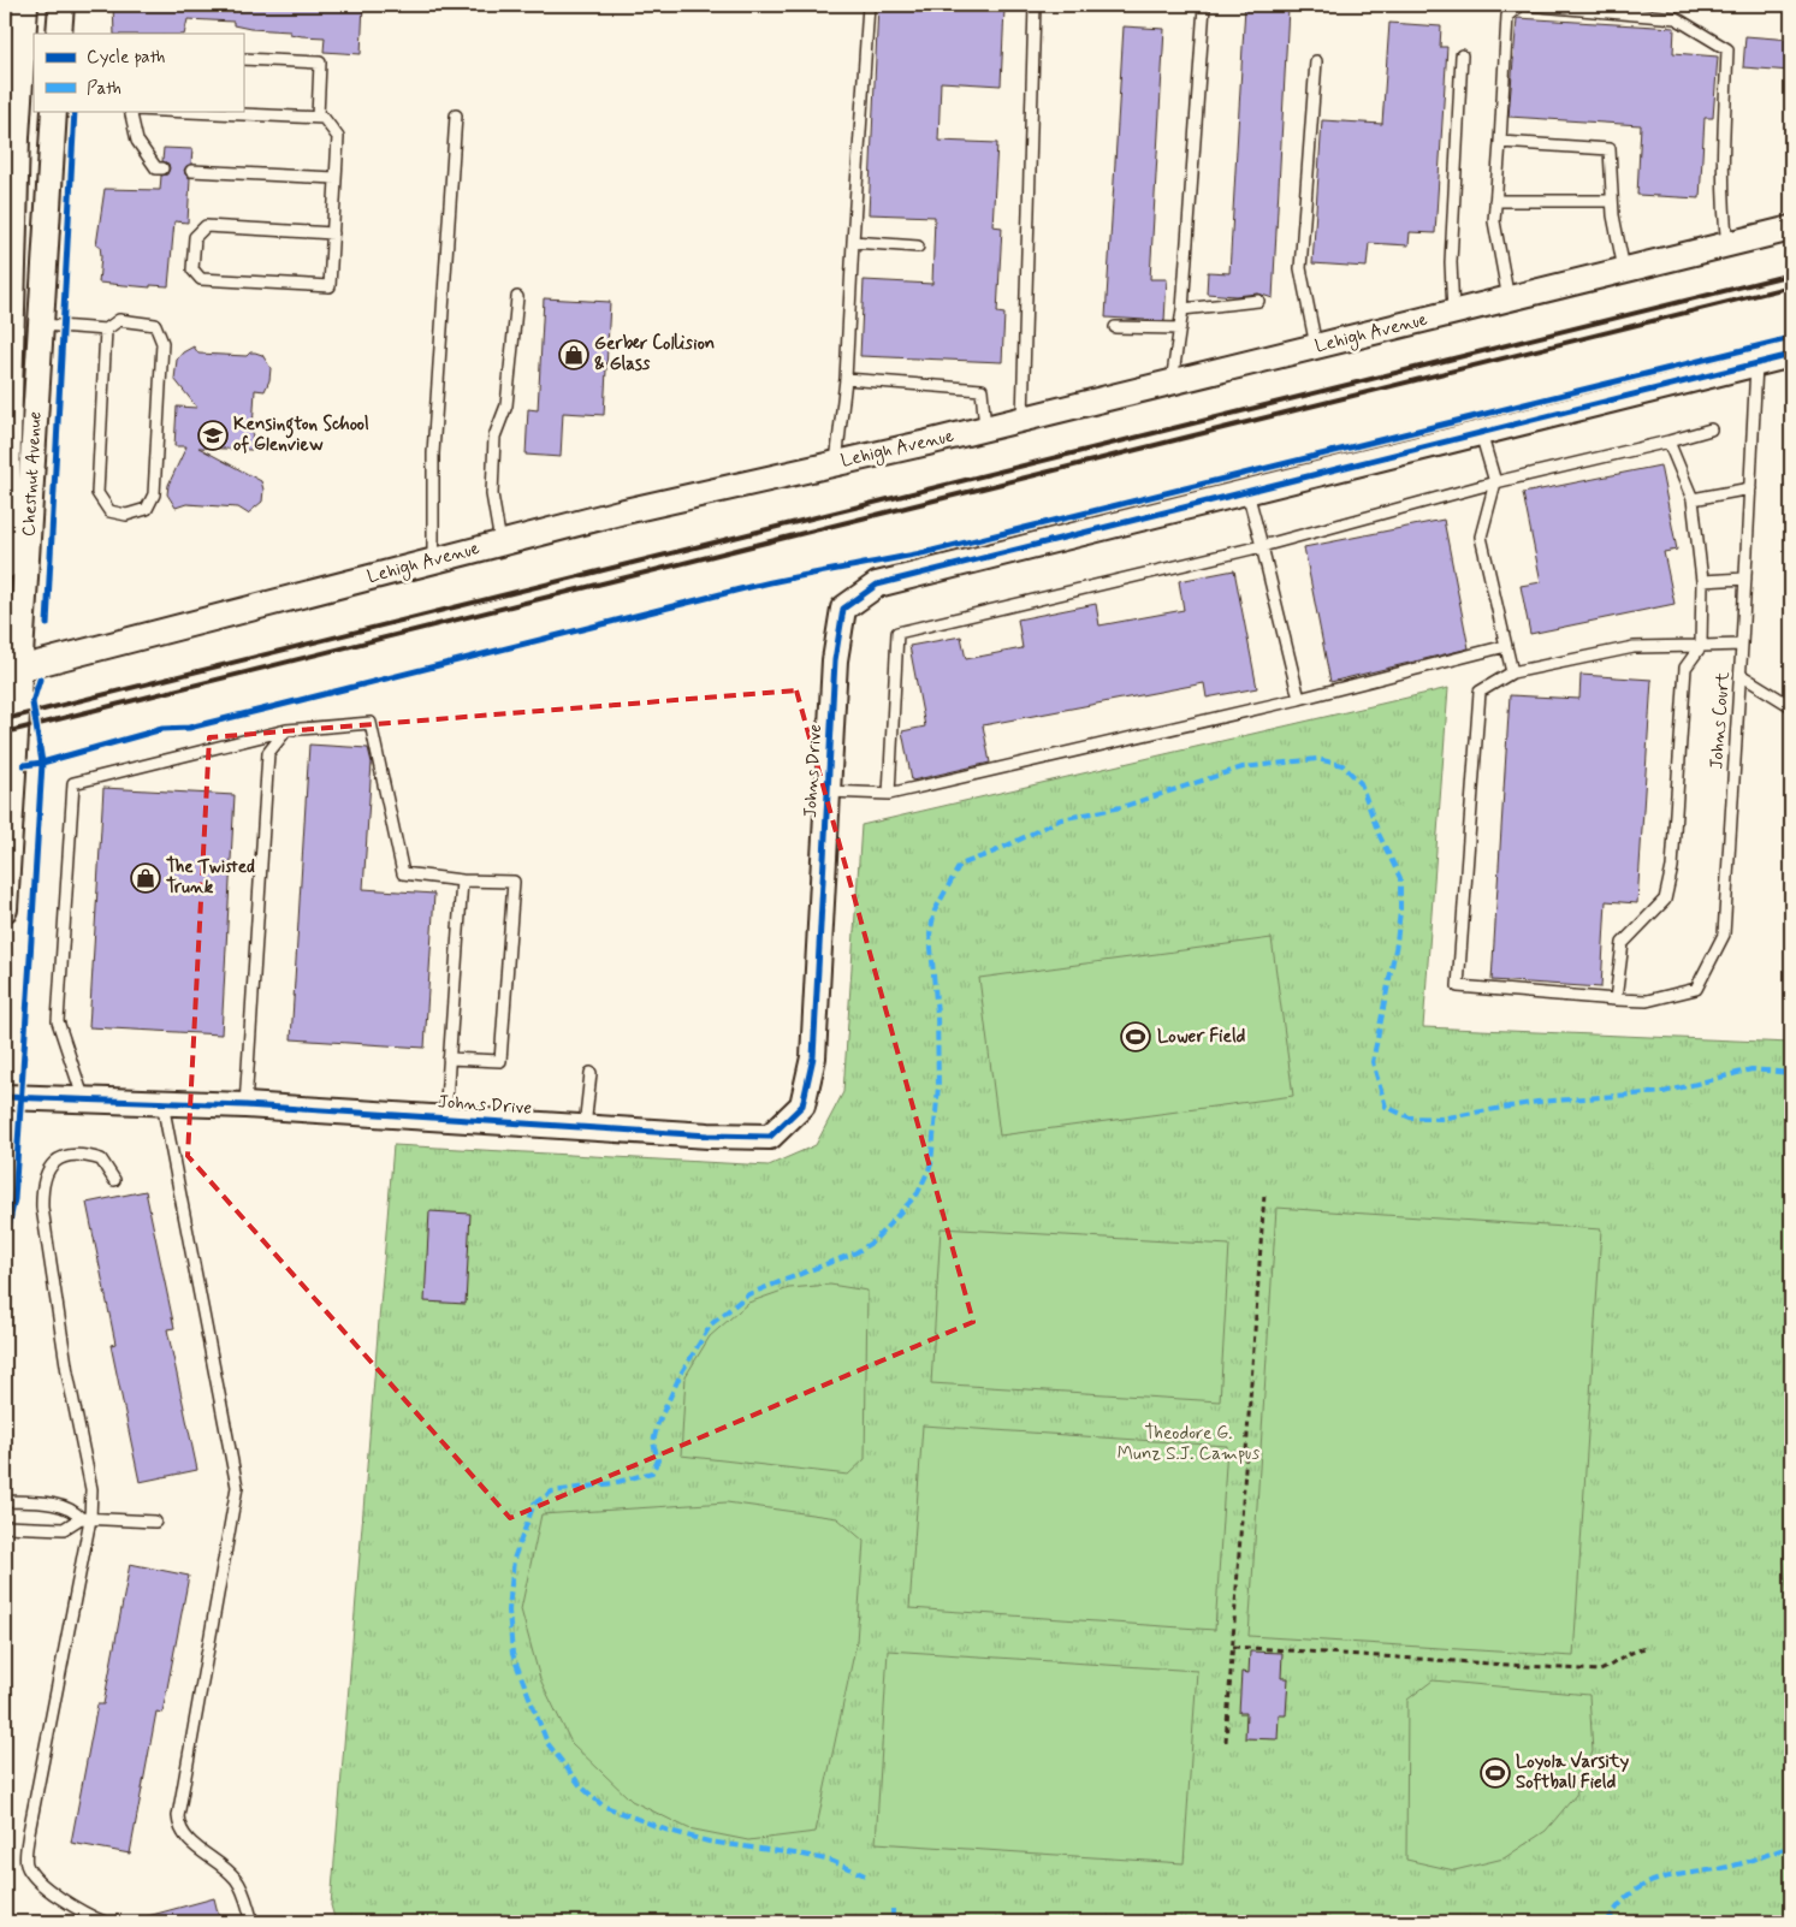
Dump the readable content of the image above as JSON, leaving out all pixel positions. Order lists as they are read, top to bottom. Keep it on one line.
{"streets":{"street":["Lehigh Avenue","Chestnut Avenue","Johns Drive"],"lane":["Johns Court"]},"crossings":[["Lehigh Avenue","Chestnut Avenue"],["Johns Court","Johns Drive"]],"parks":["Theodore G. Munz S.J. Campus"],"places":{"shop":["Gerber Collision & Glass","The Twisted Trunk"],"school or university":["Kensington School of Glenview"],"sports":["Lower Field","Loyola Varsity Softball Field"]},"legend":["Cycle path","Path"]}
